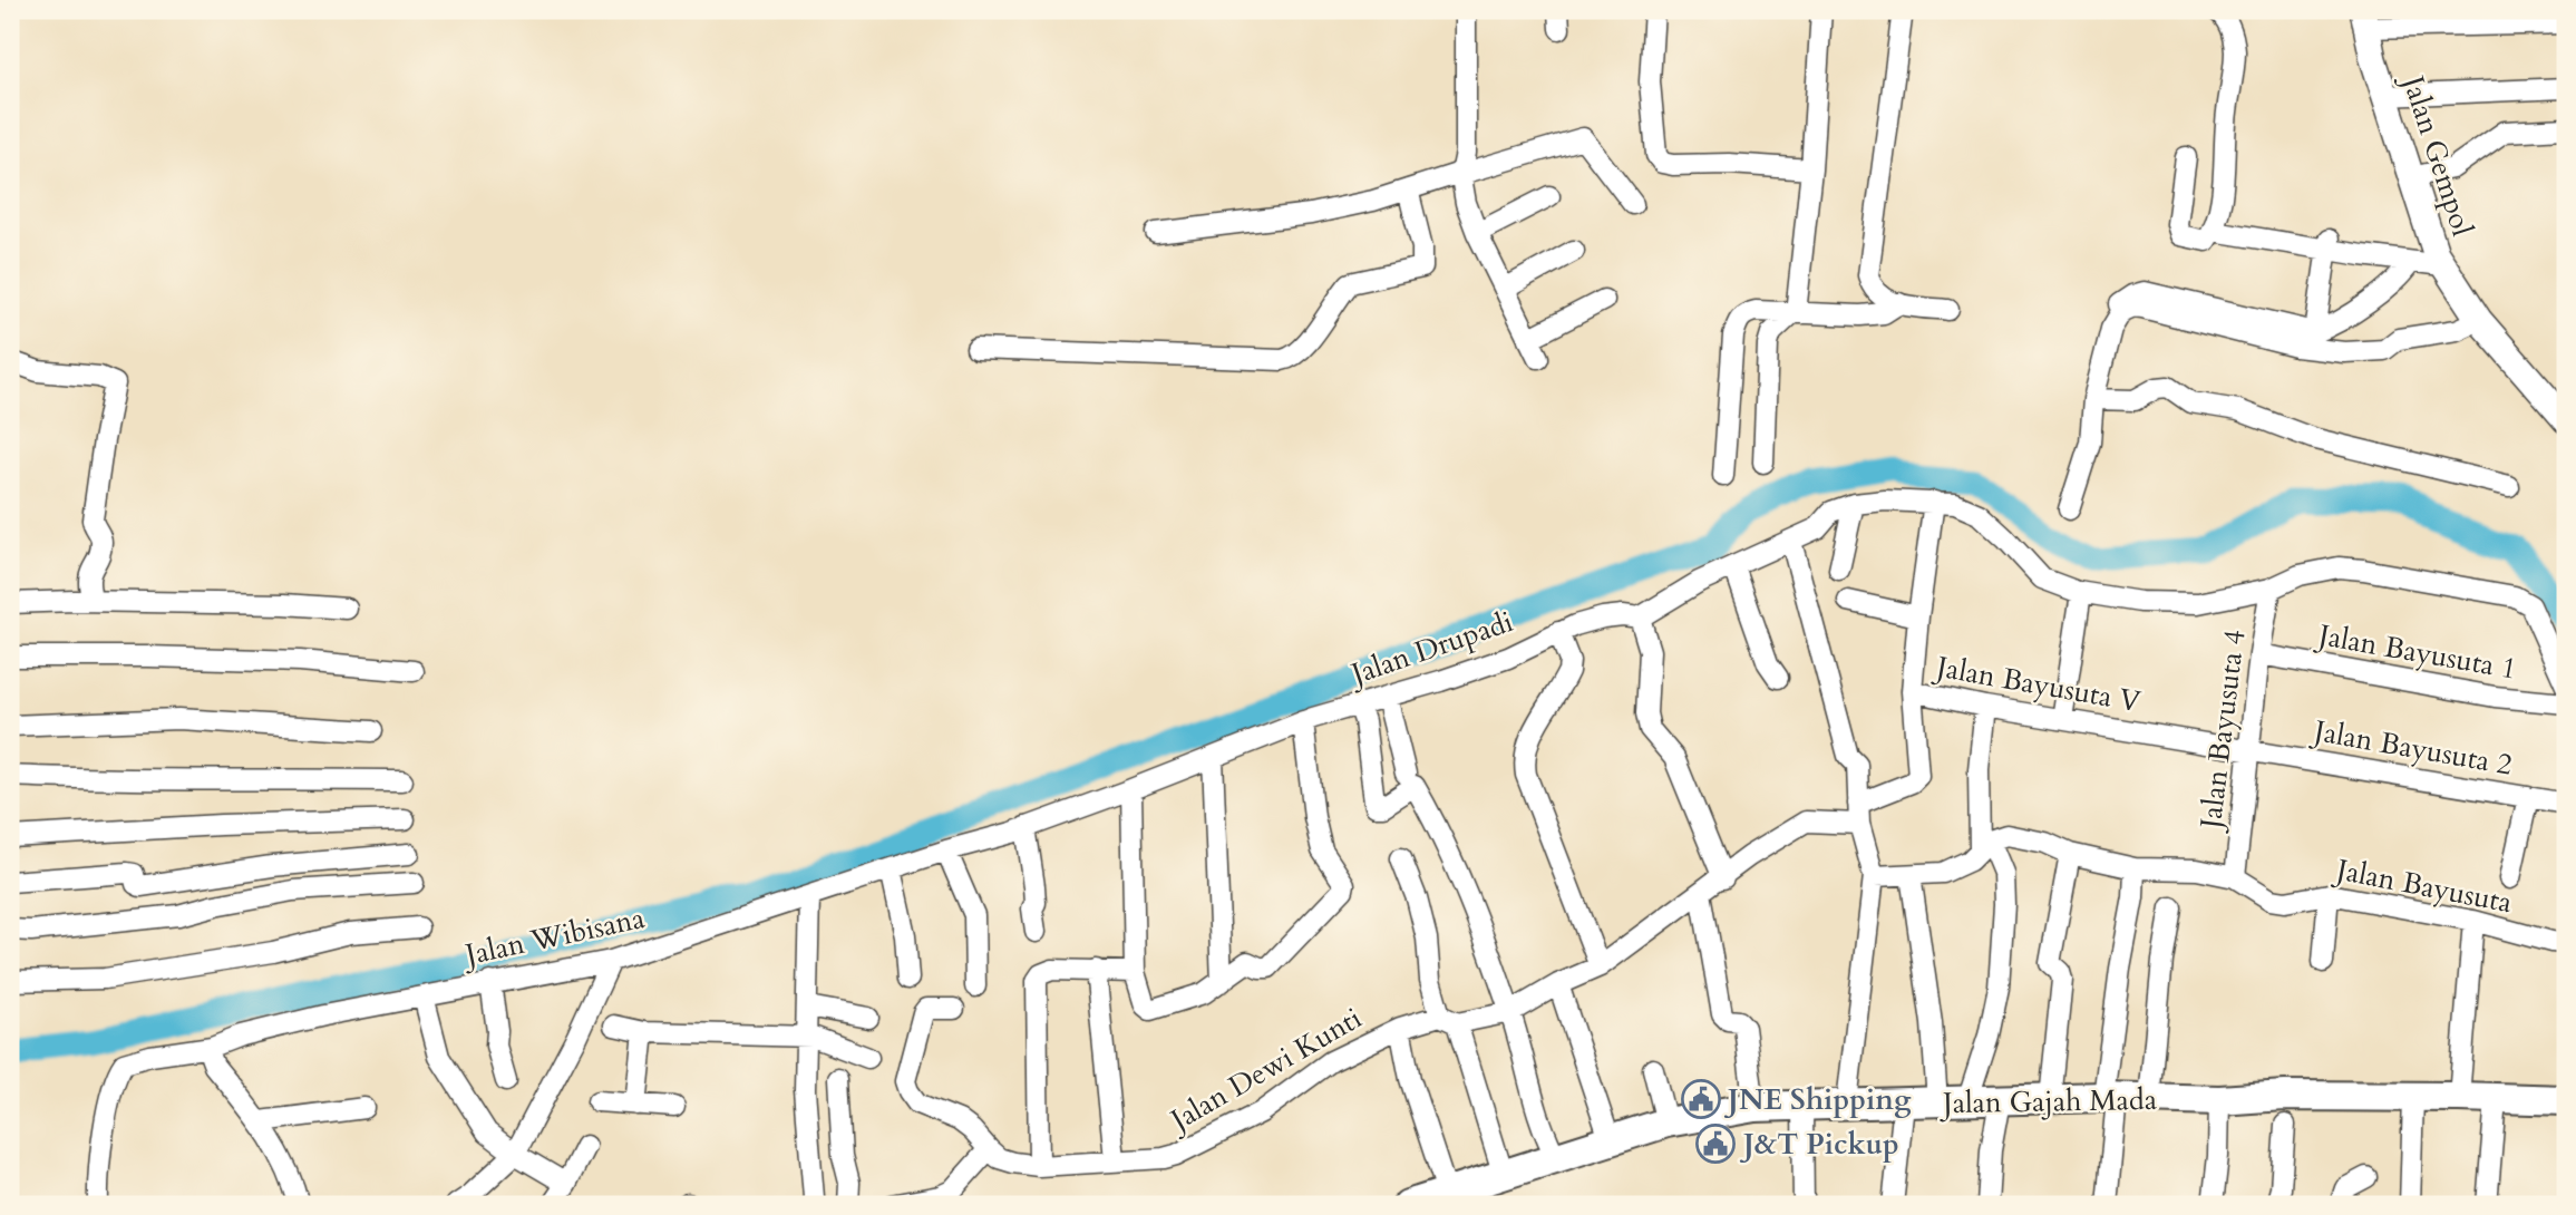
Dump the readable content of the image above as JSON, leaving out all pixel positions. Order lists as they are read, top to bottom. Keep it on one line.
{"streets":{"highway":["Jalan Gajah Mada"],"main road":["Jalan Gempol"],"street":["Jalan Drupadi","Jalan Bayusuta 1","Jalan Bayusuta V","Jalan Bayusuta 4","Jalan Bayusuta 2","Jalan Bayusuta","Jalan Wibisana","Jalan Dewi Kunti"]},"crossings":[["Jalan Drupadi","Jalan Wibisana"],["Jalan Bayusuta 1","Jalan Bayusuta 4"],["Jalan Bayusuta V","Jalan Bayusuta 4"],["Jalan Bayusuta V","Jalan Bayusuta 2"],["Jalan Bayusuta 4","Jalan Bayusuta 2"],["Jalan Bayusuta 4","Jalan Bayusuta"]],"places":{"public building":["JNE Shipping","J&T Pickup"]}}
